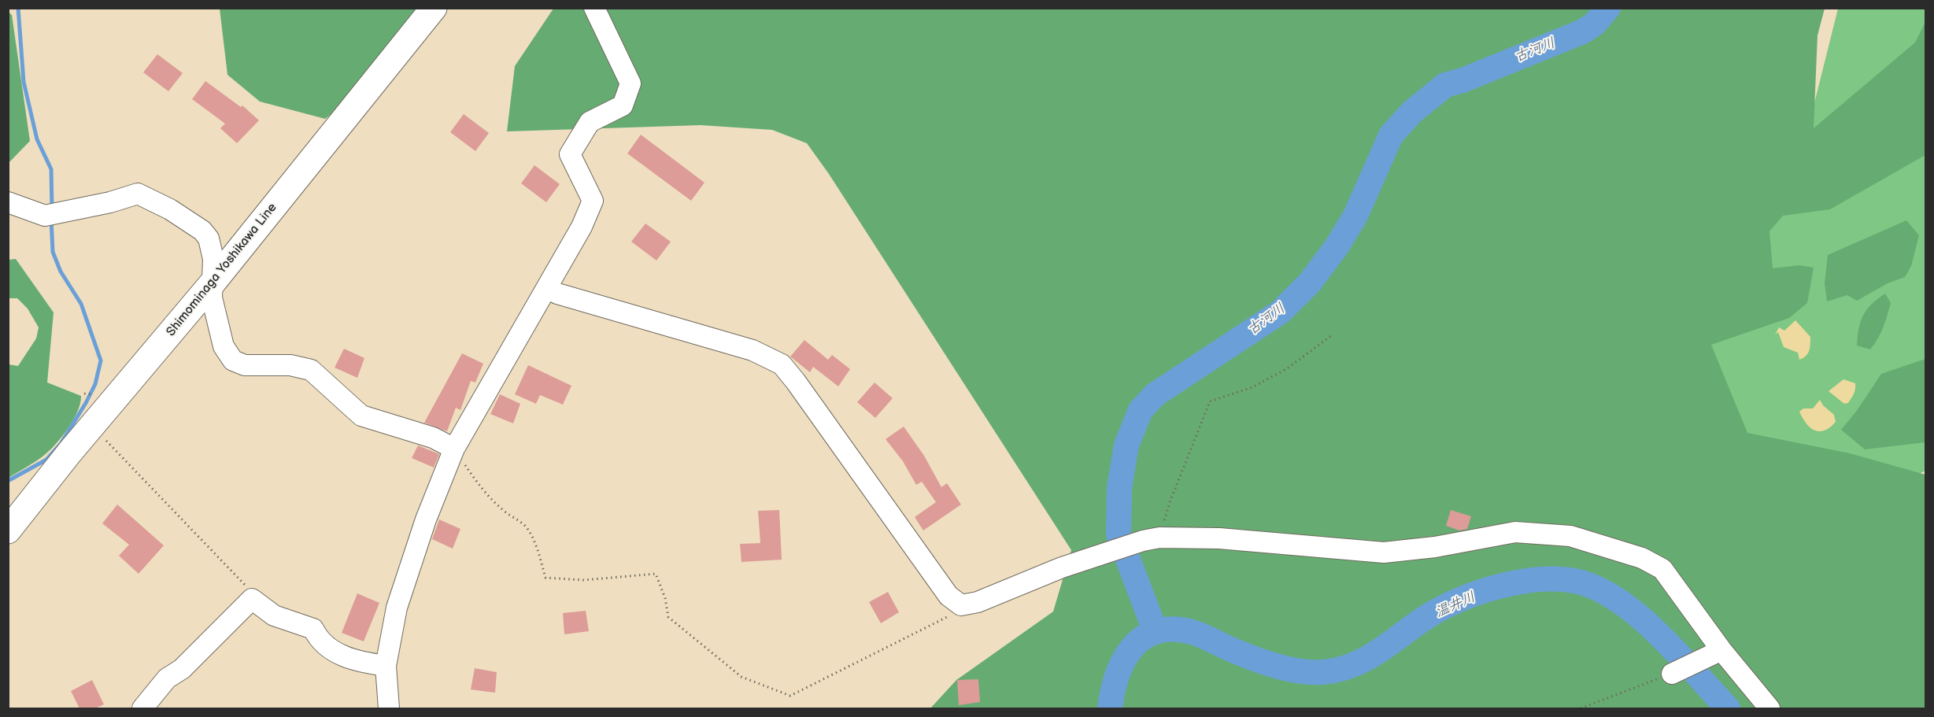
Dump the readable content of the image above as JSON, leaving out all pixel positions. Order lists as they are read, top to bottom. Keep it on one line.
{"streets":{"main road":["Shimominaga Yoshikawa Line"]},"water":["古河川","温井川"]}
